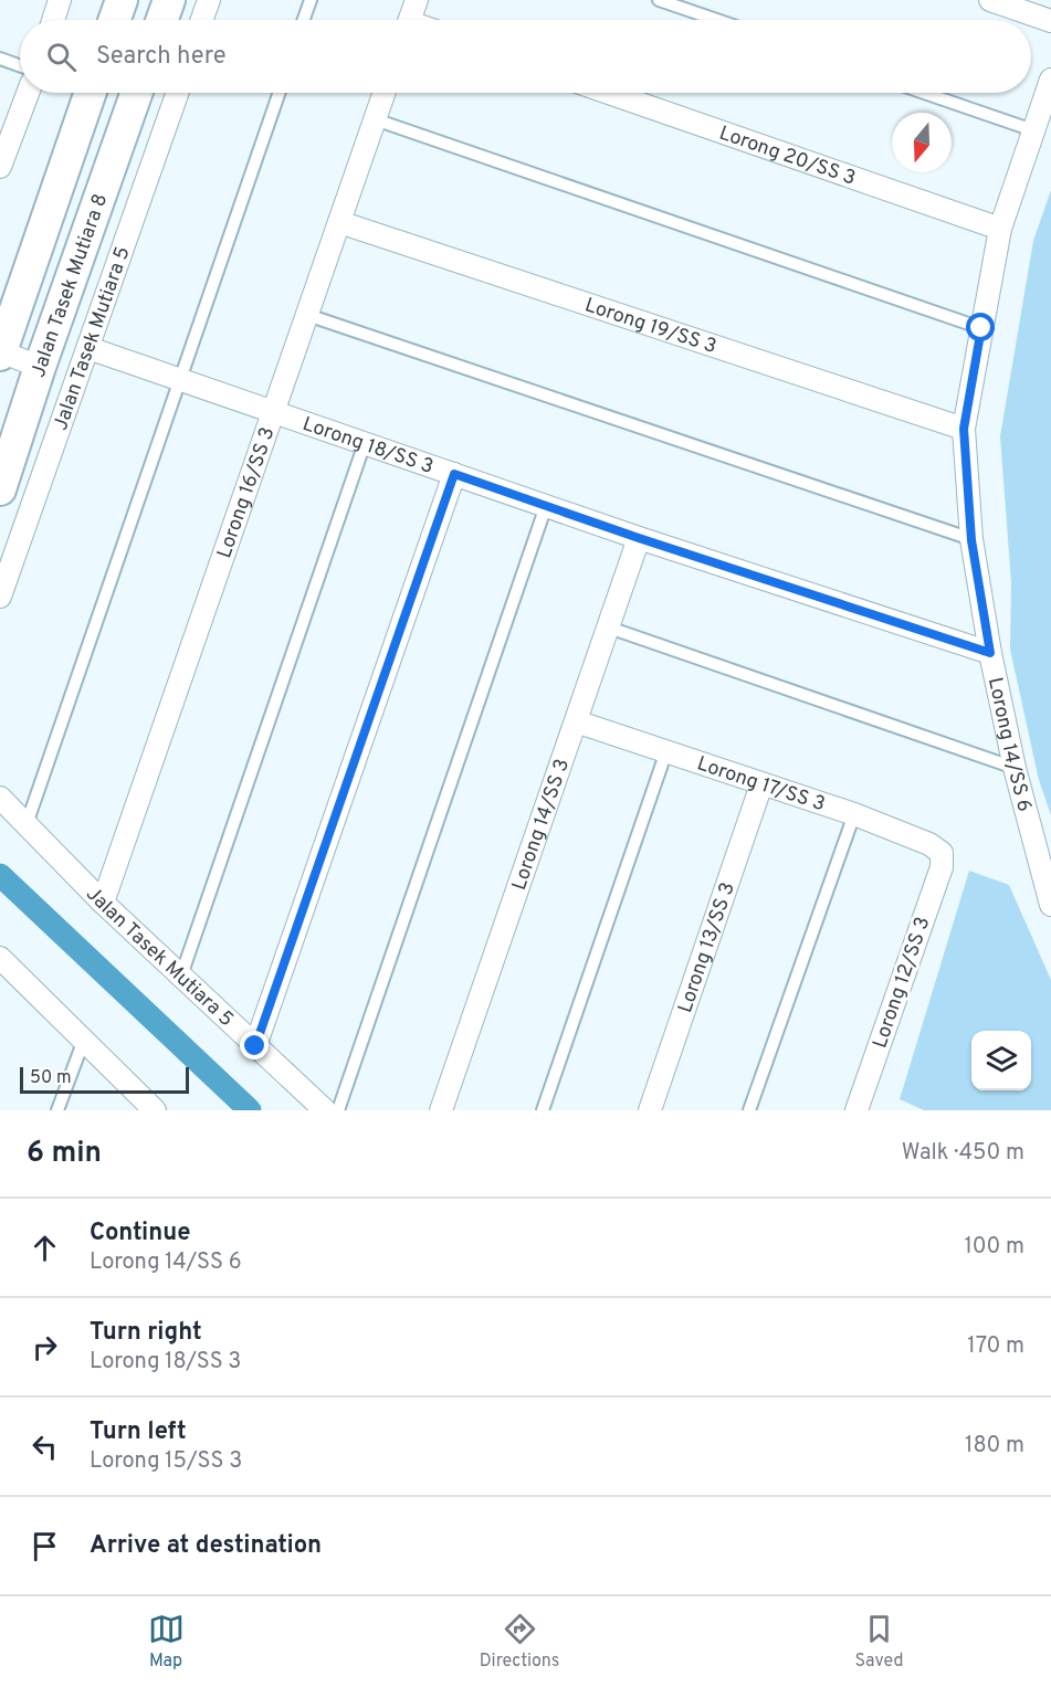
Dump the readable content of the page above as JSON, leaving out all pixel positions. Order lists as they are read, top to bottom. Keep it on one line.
{"streets":{"street":["Lorong 20/SS 3","Jalan Tasek Mutiara 8","Lorong 19/SS 3","Jalan Tasek Mutiara 5","Lorong 18/SS 3","Lorong 16/SS 3","Lorong 14/SS 6","Lorong 17/SS 3","Lorong 14/SS 3","Lorong 13/SS 3","Lorong 12/SS 3"]},"crossings":[["Lorong 20/SS 3","Lorong 14/SS 6"],["Lorong 19/SS 3","Lorong 16/SS 3"],["Lorong 19/SS 3","Lorong 14/SS 6"],["Jalan Tasek Mutiara 5","Lorong 18/SS 3"],["Jalan Tasek Mutiara 5","Lorong 16/SS 3"],["Lorong 18/SS 3","Lorong 16/SS 3"],["Lorong 18/SS 3","Lorong 14/SS 6"],["Lorong 18/SS 3","Lorong 14/SS 3"],["Lorong 17/SS 3","Lorong 14/SS 3"],["Lorong 17/SS 3","Lorong 13/SS 3"],["Lorong 17/SS 3","Lorong 12/SS 3"]],"scale_bar":"50 m","north":"bottom","page":{"search":"Search here","scale":"50 m","heading":["6 min","Walk · 450 m"],"list":[["Continue","Lorong 14/SS 6","100 m"],["Turn right","Lorong 18/SS 3","170 m"],["Turn left","Lorong 15/SS 3","180 m"],"Arrive at destination"],"nav":["Map","Directions","Saved"]}}
